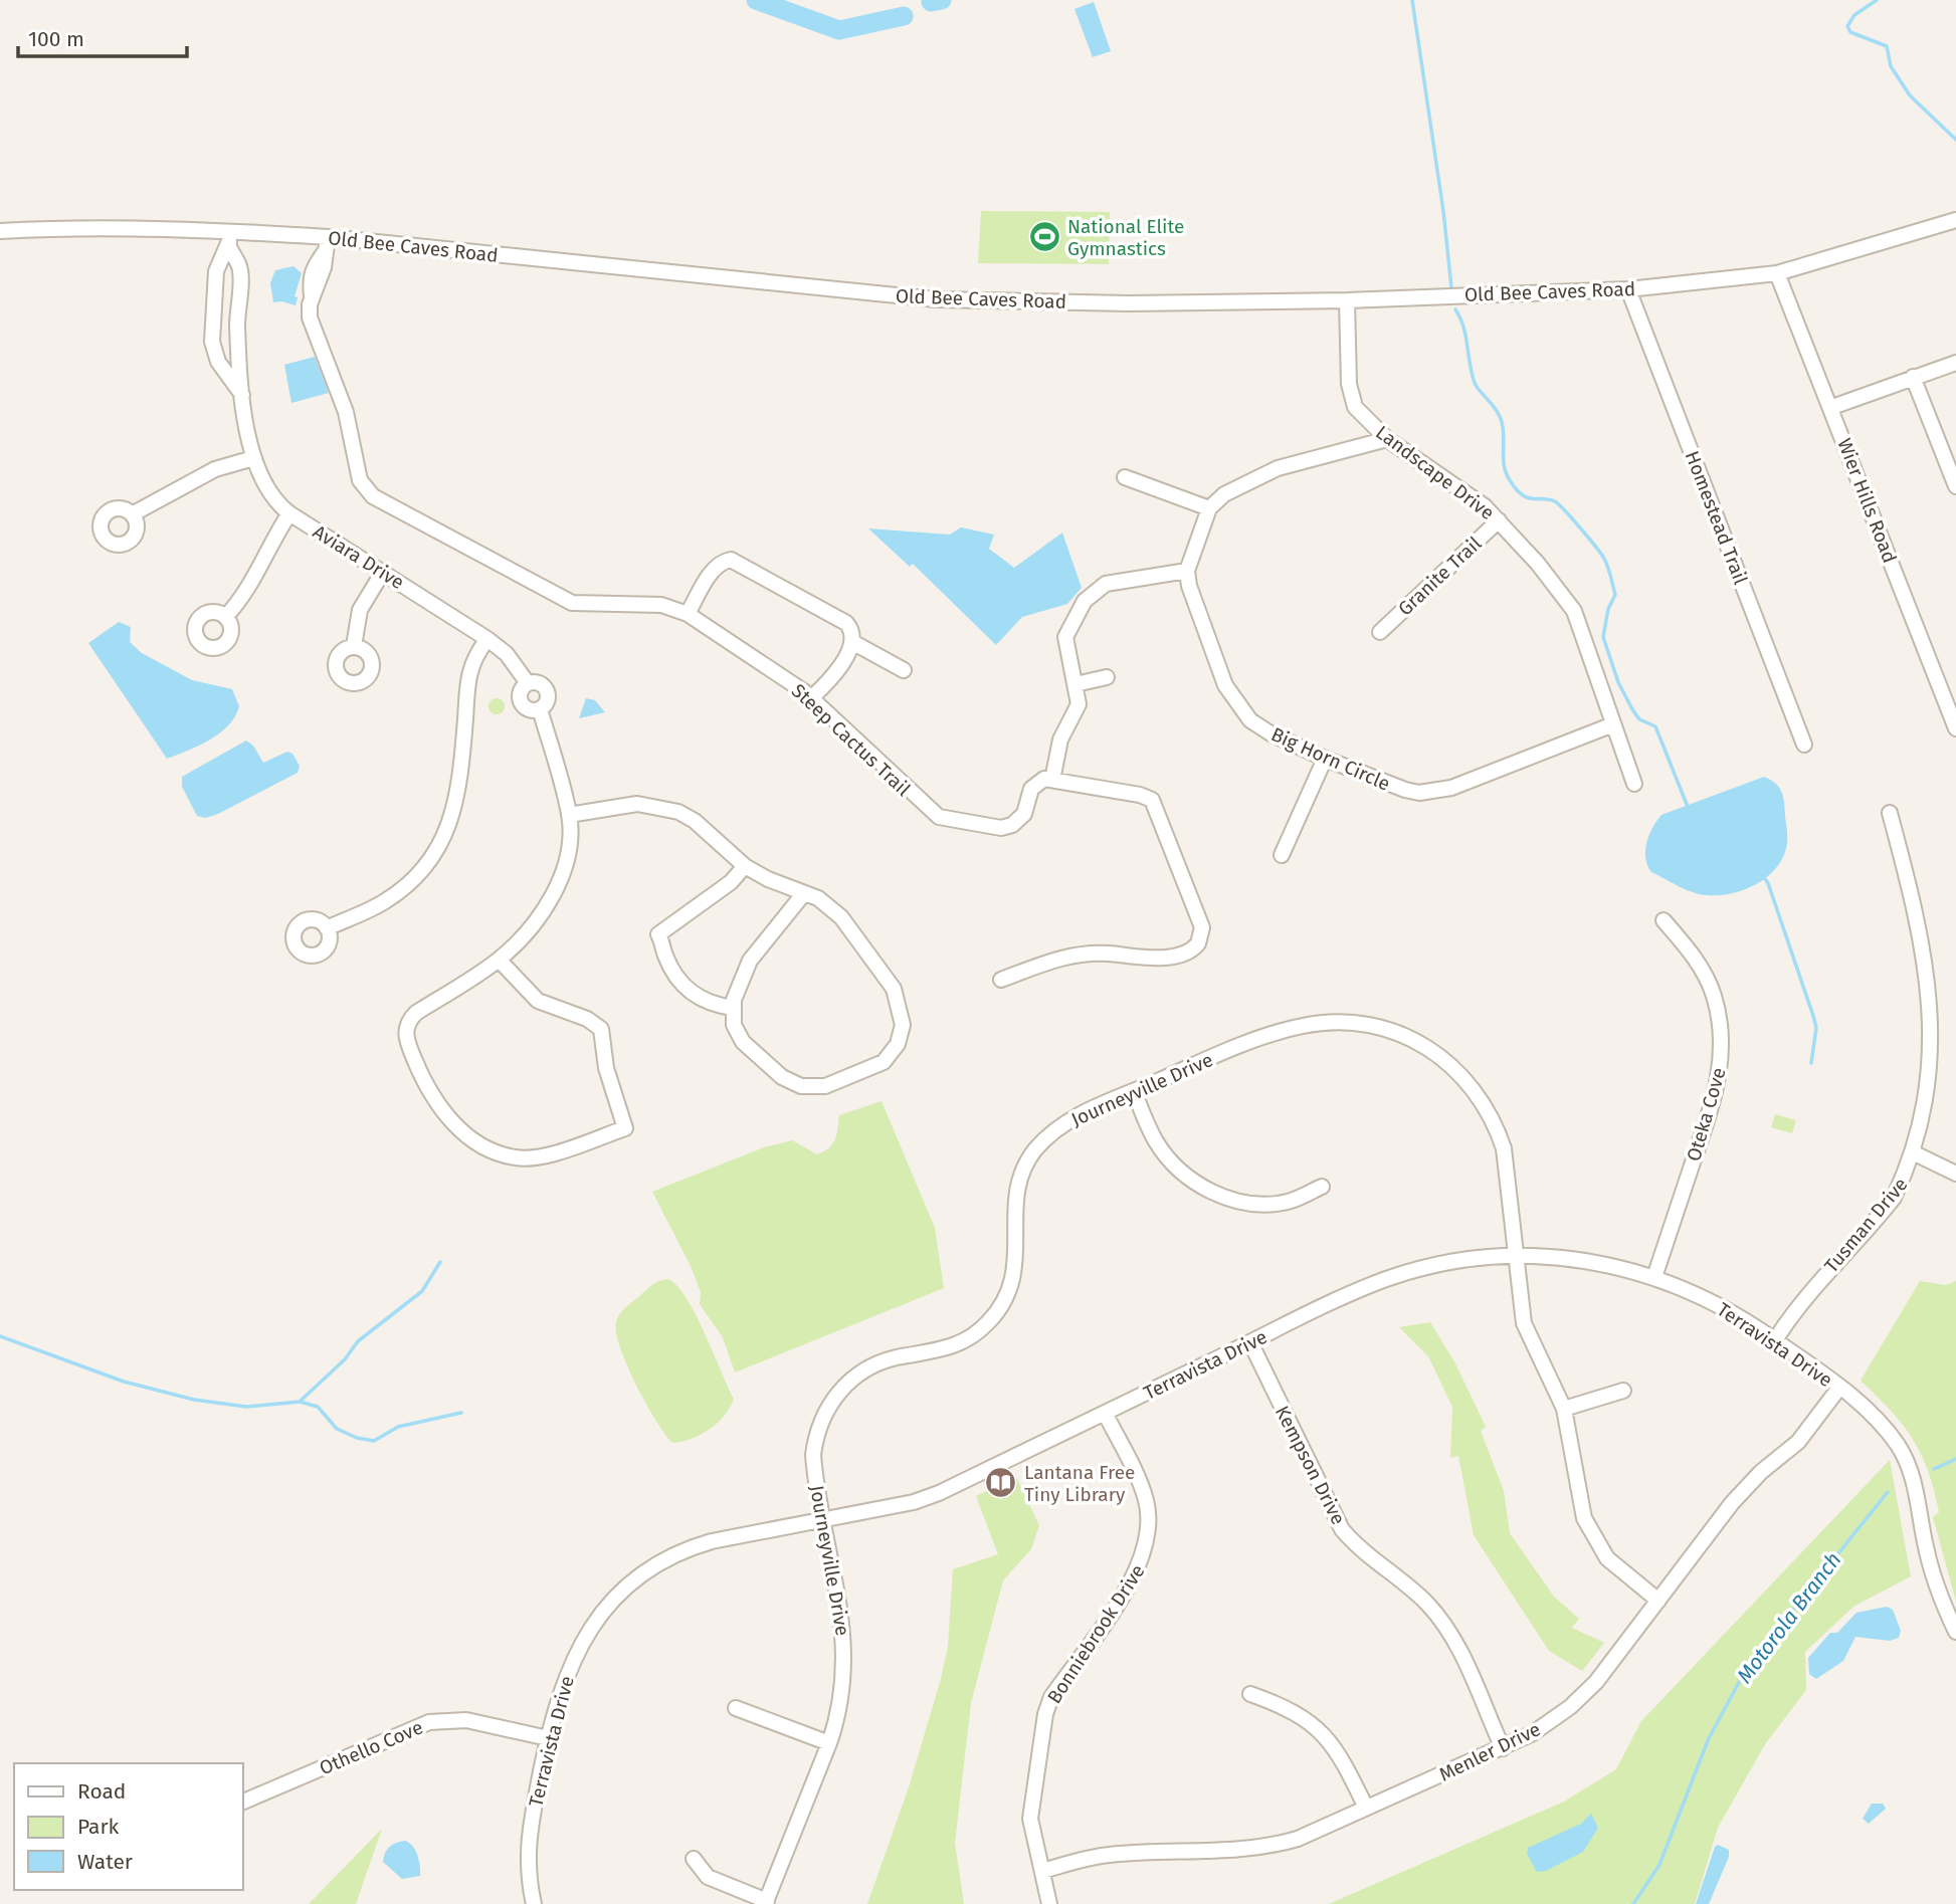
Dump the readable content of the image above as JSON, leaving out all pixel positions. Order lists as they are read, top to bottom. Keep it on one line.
{"streets":{"street":["Old Bee Caves Road","Landscape Drive","Wier Hills Road","Homestead Trail","Aviara Drive","Granite Trail","Steep Cactus Trail","Big Horn Circle","Journeyville Drive","Oteka Cove","Tusman Drive","Terravista Drive","Kempson Drive","Bonniebrook Drive","Othello Cove","Menler Drive"]},"crossings":[["Old Bee Caves Road","Landscape Drive"],["Old Bee Caves Road","Wier Hills Road"],["Old Bee Caves Road","Homestead Trail"],["Old Bee Caves Road","Aviara Drive"],["Old Bee Caves Road","Steep Cactus Trail"],["Landscape Drive","Granite Trail"],["Landscape Drive","Big Horn Circle"],["Journeyville Drive","Terravista Drive"],["Journeyville Drive","Menler Drive"],["Oteka Cove","Terravista Drive"],["Tusman Drive","Terravista Drive"],["Terravista Drive","Kempson Drive"],["Terravista Drive","Bonniebrook Drive"],["Terravista Drive","Othello Cove"],["Terravista Drive","Menler Drive"],["Kempson Drive","Menler Drive"],["Bonniebrook Drive","Menler Drive"]],"water":["Motorola Branch"],"places":{"sports":["National Elite Gymnastics"],"library":["Lantana Free Tiny Library"]},"legend":["Road","Park","Water"],"scale_bar":"100 m"}
